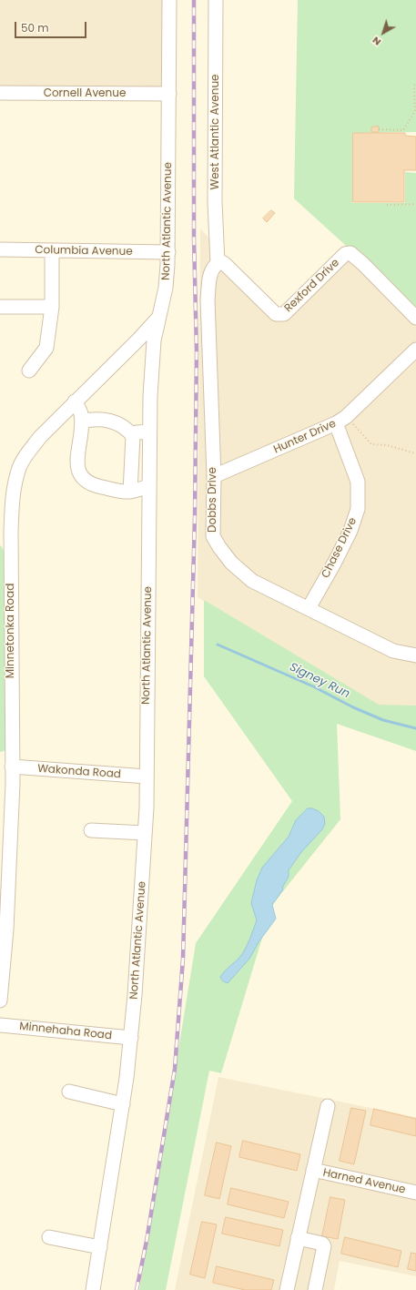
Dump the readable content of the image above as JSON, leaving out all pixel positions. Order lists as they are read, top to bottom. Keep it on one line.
{"streets":{"street":["Cornell Avenue","West Atlantic Avenue","North Atlantic Avenue","Columbia Avenue","Rexford Drive","Hunter Drive","Dobbs Drive","Chase Drive","Minnetonka Road","Wakonda Road","Minnehaha Road","Harned Avenue"]},"crossings":[["Cornell Avenue","North Atlantic Avenue"],["West Atlantic Avenue","Rexford Drive"],["West Atlantic Avenue","Dobbs Drive"],["North Atlantic Avenue","Columbia Avenue"],["North Atlantic Avenue","Minnetonka Road"],["North Atlantic Avenue","Wakonda Road"],["North Atlantic Avenue","Minnehaha Road"],["Rexford Drive","Dobbs Drive"],["Hunter Drive","Dobbs Drive"],["Hunter Drive","Chase Drive"],["Dobbs Drive","Chase Drive"],["Minnetonka Road","Wakonda Road"]],"water":["Signey Run"],"scale_bar":"50 m","north":"bottom left"}
